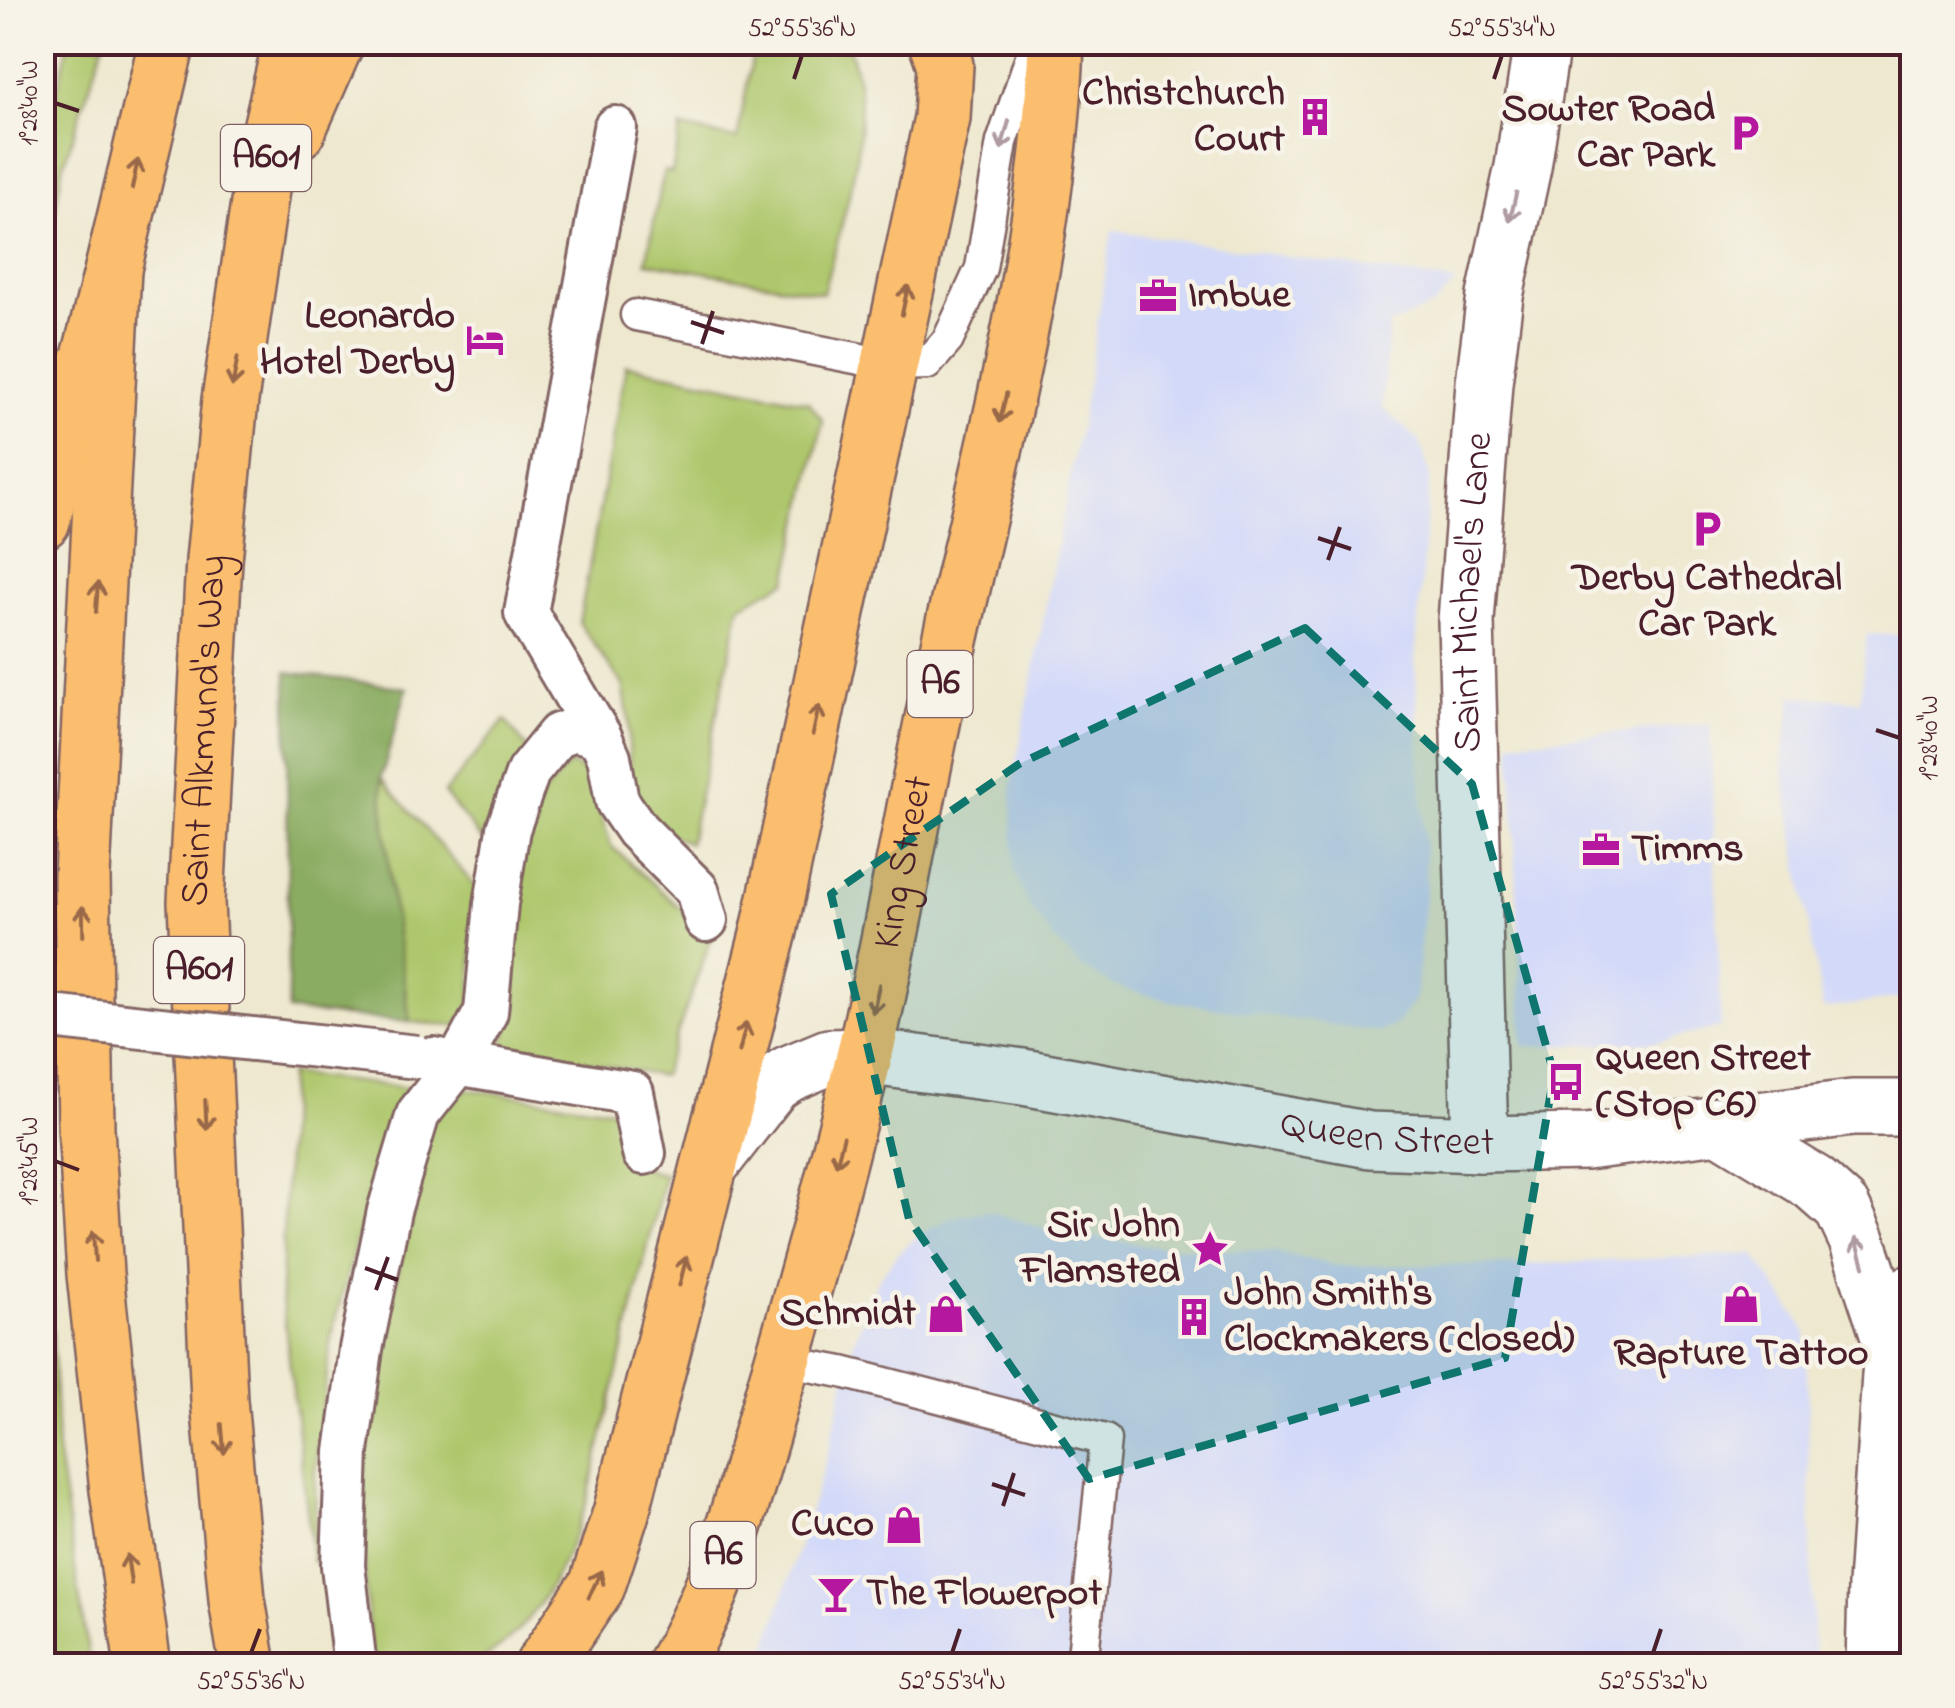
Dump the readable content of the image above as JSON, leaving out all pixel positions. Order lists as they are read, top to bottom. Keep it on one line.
{"streets":{"main road":["A601","A6","Saint Alkmund's Way","King Street"],"street":["Saint Michael's Lane","Queen Street"]},"crossings":[["Saint Michael's Lane","Queen Street"],["King Street","Queen Street"]],"one_way":["Saint Michael's Lane"],"places":{"building":["Christchurch Court","John Smith's Clockmakers (closed)"],"parking":["Sowter Road Car Park","Derby Cathedral Car Park"],"office":["Imbue","Timms"],"hotel":["Leonardo Hotel Derby"],"bus stop":["Queen Street (Stop C6)"],"place":["Sir John Flamsted"],"shop":["Rapture Tattoo","Schmidt","Cuco"],"bar":["The Flowerpot"]},"coordinates":["52°55'36\"N","52°55'34\"N","1°28'40\"W","1°28'45\"W","52°55'32\"N"]}
